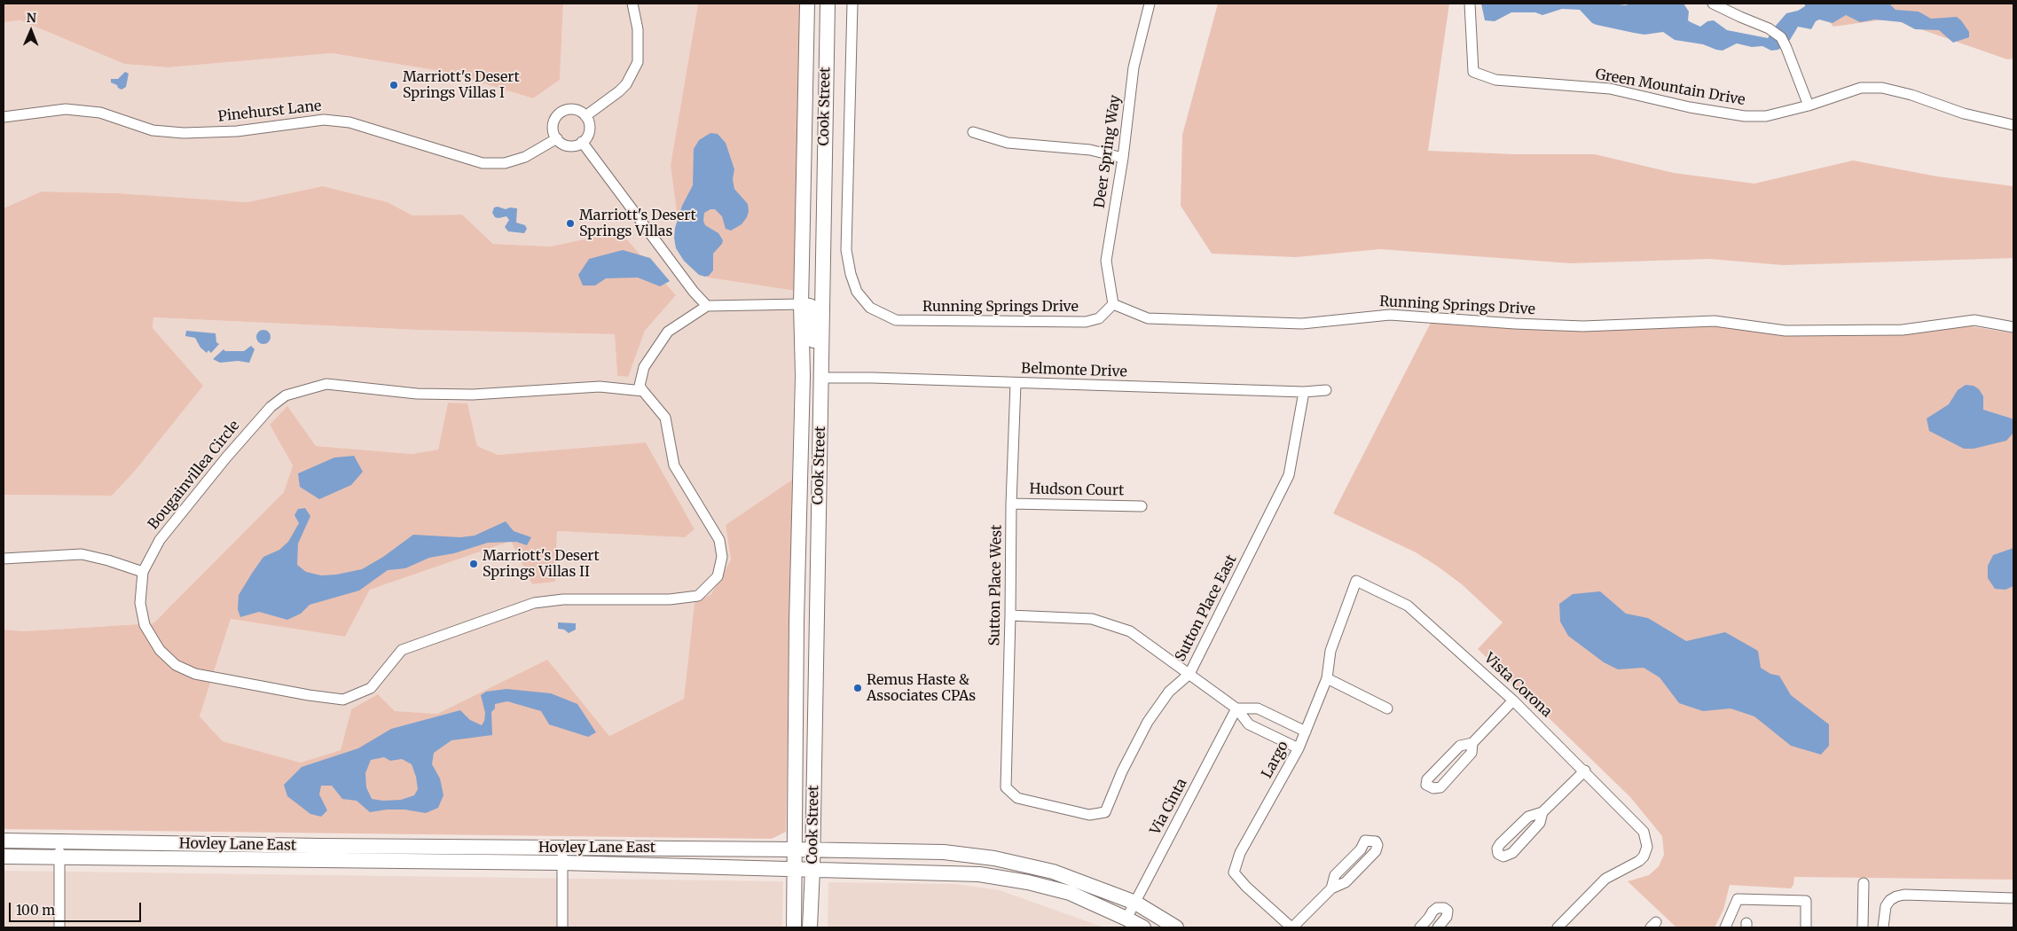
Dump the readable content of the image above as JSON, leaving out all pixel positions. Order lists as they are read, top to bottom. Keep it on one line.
{"streets":{"main road":["Cook Street","Hovley Lane East"],"street":["Green Mountain Drive","Pinehurst Lane","Deer Spring Way","Running Springs Drive","Belmonte Drive","Bougainvillea Circle","Hudson Court","Sutton Place West","Sutton Place East","Vista Corona","Largo","Via Cinta"]},"crossings":[["Cook Street","Belmonte Drive"],["Cook Street","Hovley Lane East"],["Deer Spring Way","Running Springs Drive"],["Belmonte Drive","Sutton Place West"],["Belmonte Drive","Sutton Place East"],["Hudson Court","Sutton Place West"],["Sutton Place West","Sutton Place East"],["Vista Corona","Largo"],["Via Cinta","Hovley Lane East"]],"places":["Marriott's Desert Springs Villas I","Marriott's Desert Springs Villas","Marriott's Desert Springs Villas II","Remus Haste & Associates CPAs"],"scale_bar":"100 m","north":"top"}
